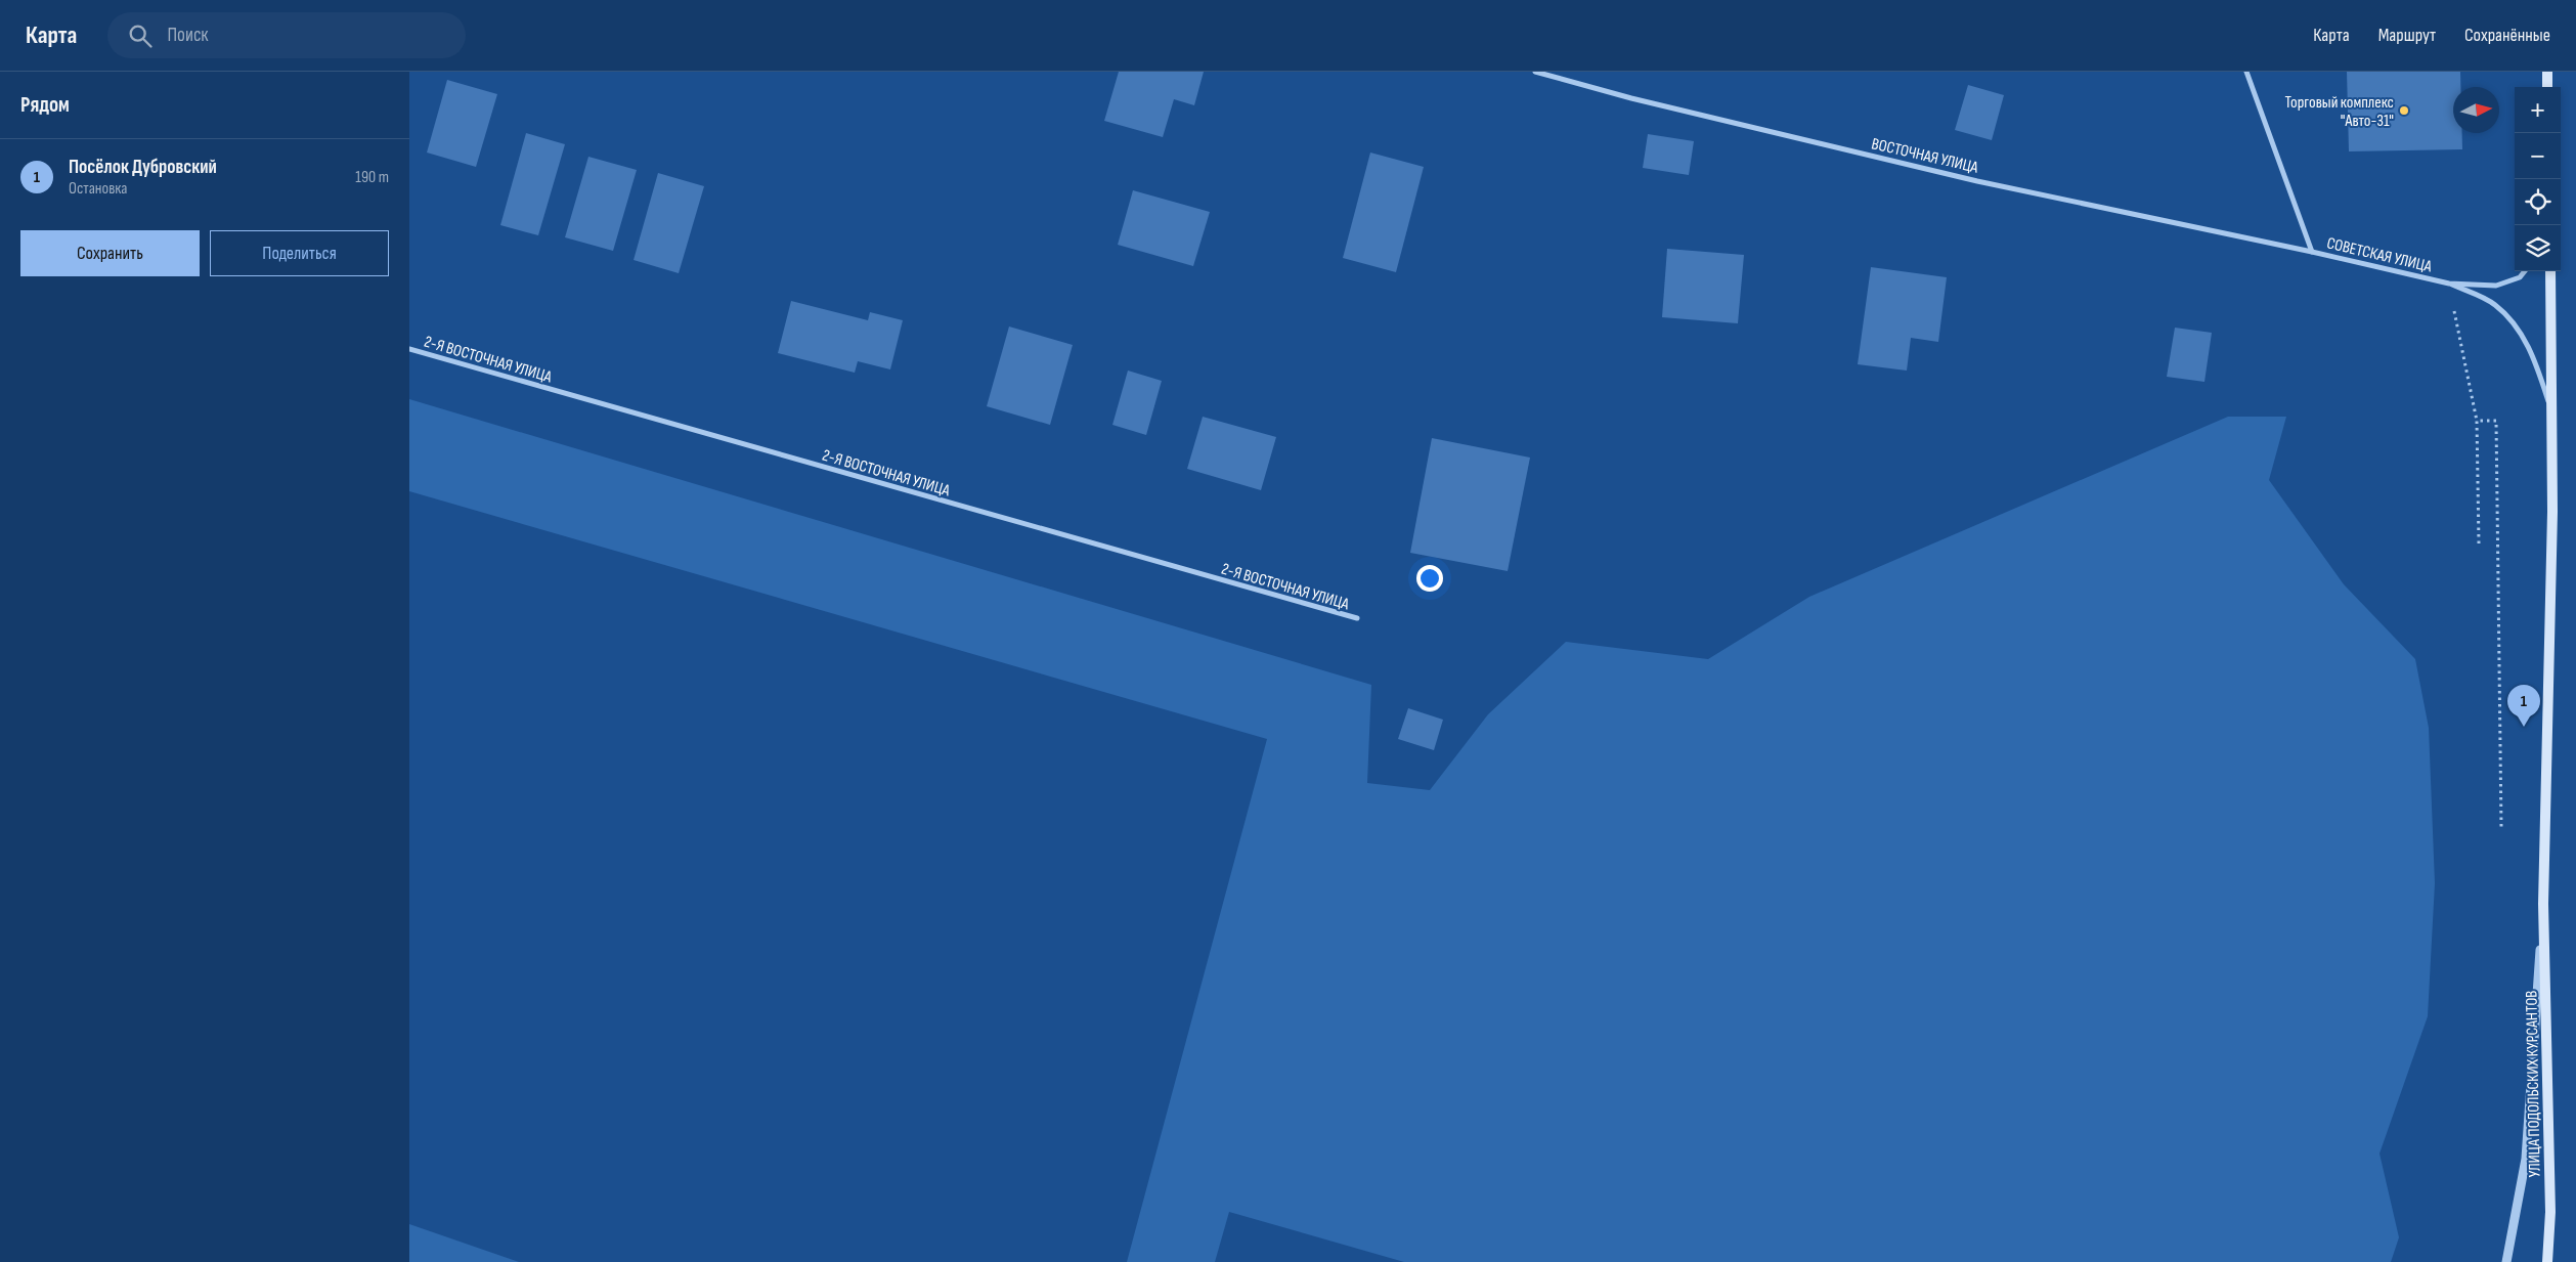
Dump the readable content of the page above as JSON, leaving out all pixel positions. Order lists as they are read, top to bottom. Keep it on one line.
{"streets":{"main road":["УЛИЦА ПОДОЛЬСКИХ КУРСАНТОВ"],"street":["ВОСТОЧНАЯ УЛИЦА","СОВЕТСКАЯ УЛИЦА","2-Я ВОСТОЧНАЯ УЛИЦА"]},"crossings":[["ВОСТОЧНАЯ УЛИЦА","СОВЕТСКАЯ УЛИЦА"]],"places":["Торговый комплекс \"Авто-31\""],"north":"right","page":{"header":"Карта","search":"Поиск","nav":["Карта","Маршрут","Сохранённые"],"heading":"Рядом","map_buttons":["+","−"],"list":[{"mark":"1","name":"Посёлок Дубровский","note":"Остановка","value":"190 m"}],"buttons":["Сохранить","Поделиться"],"pins":"1"}}
